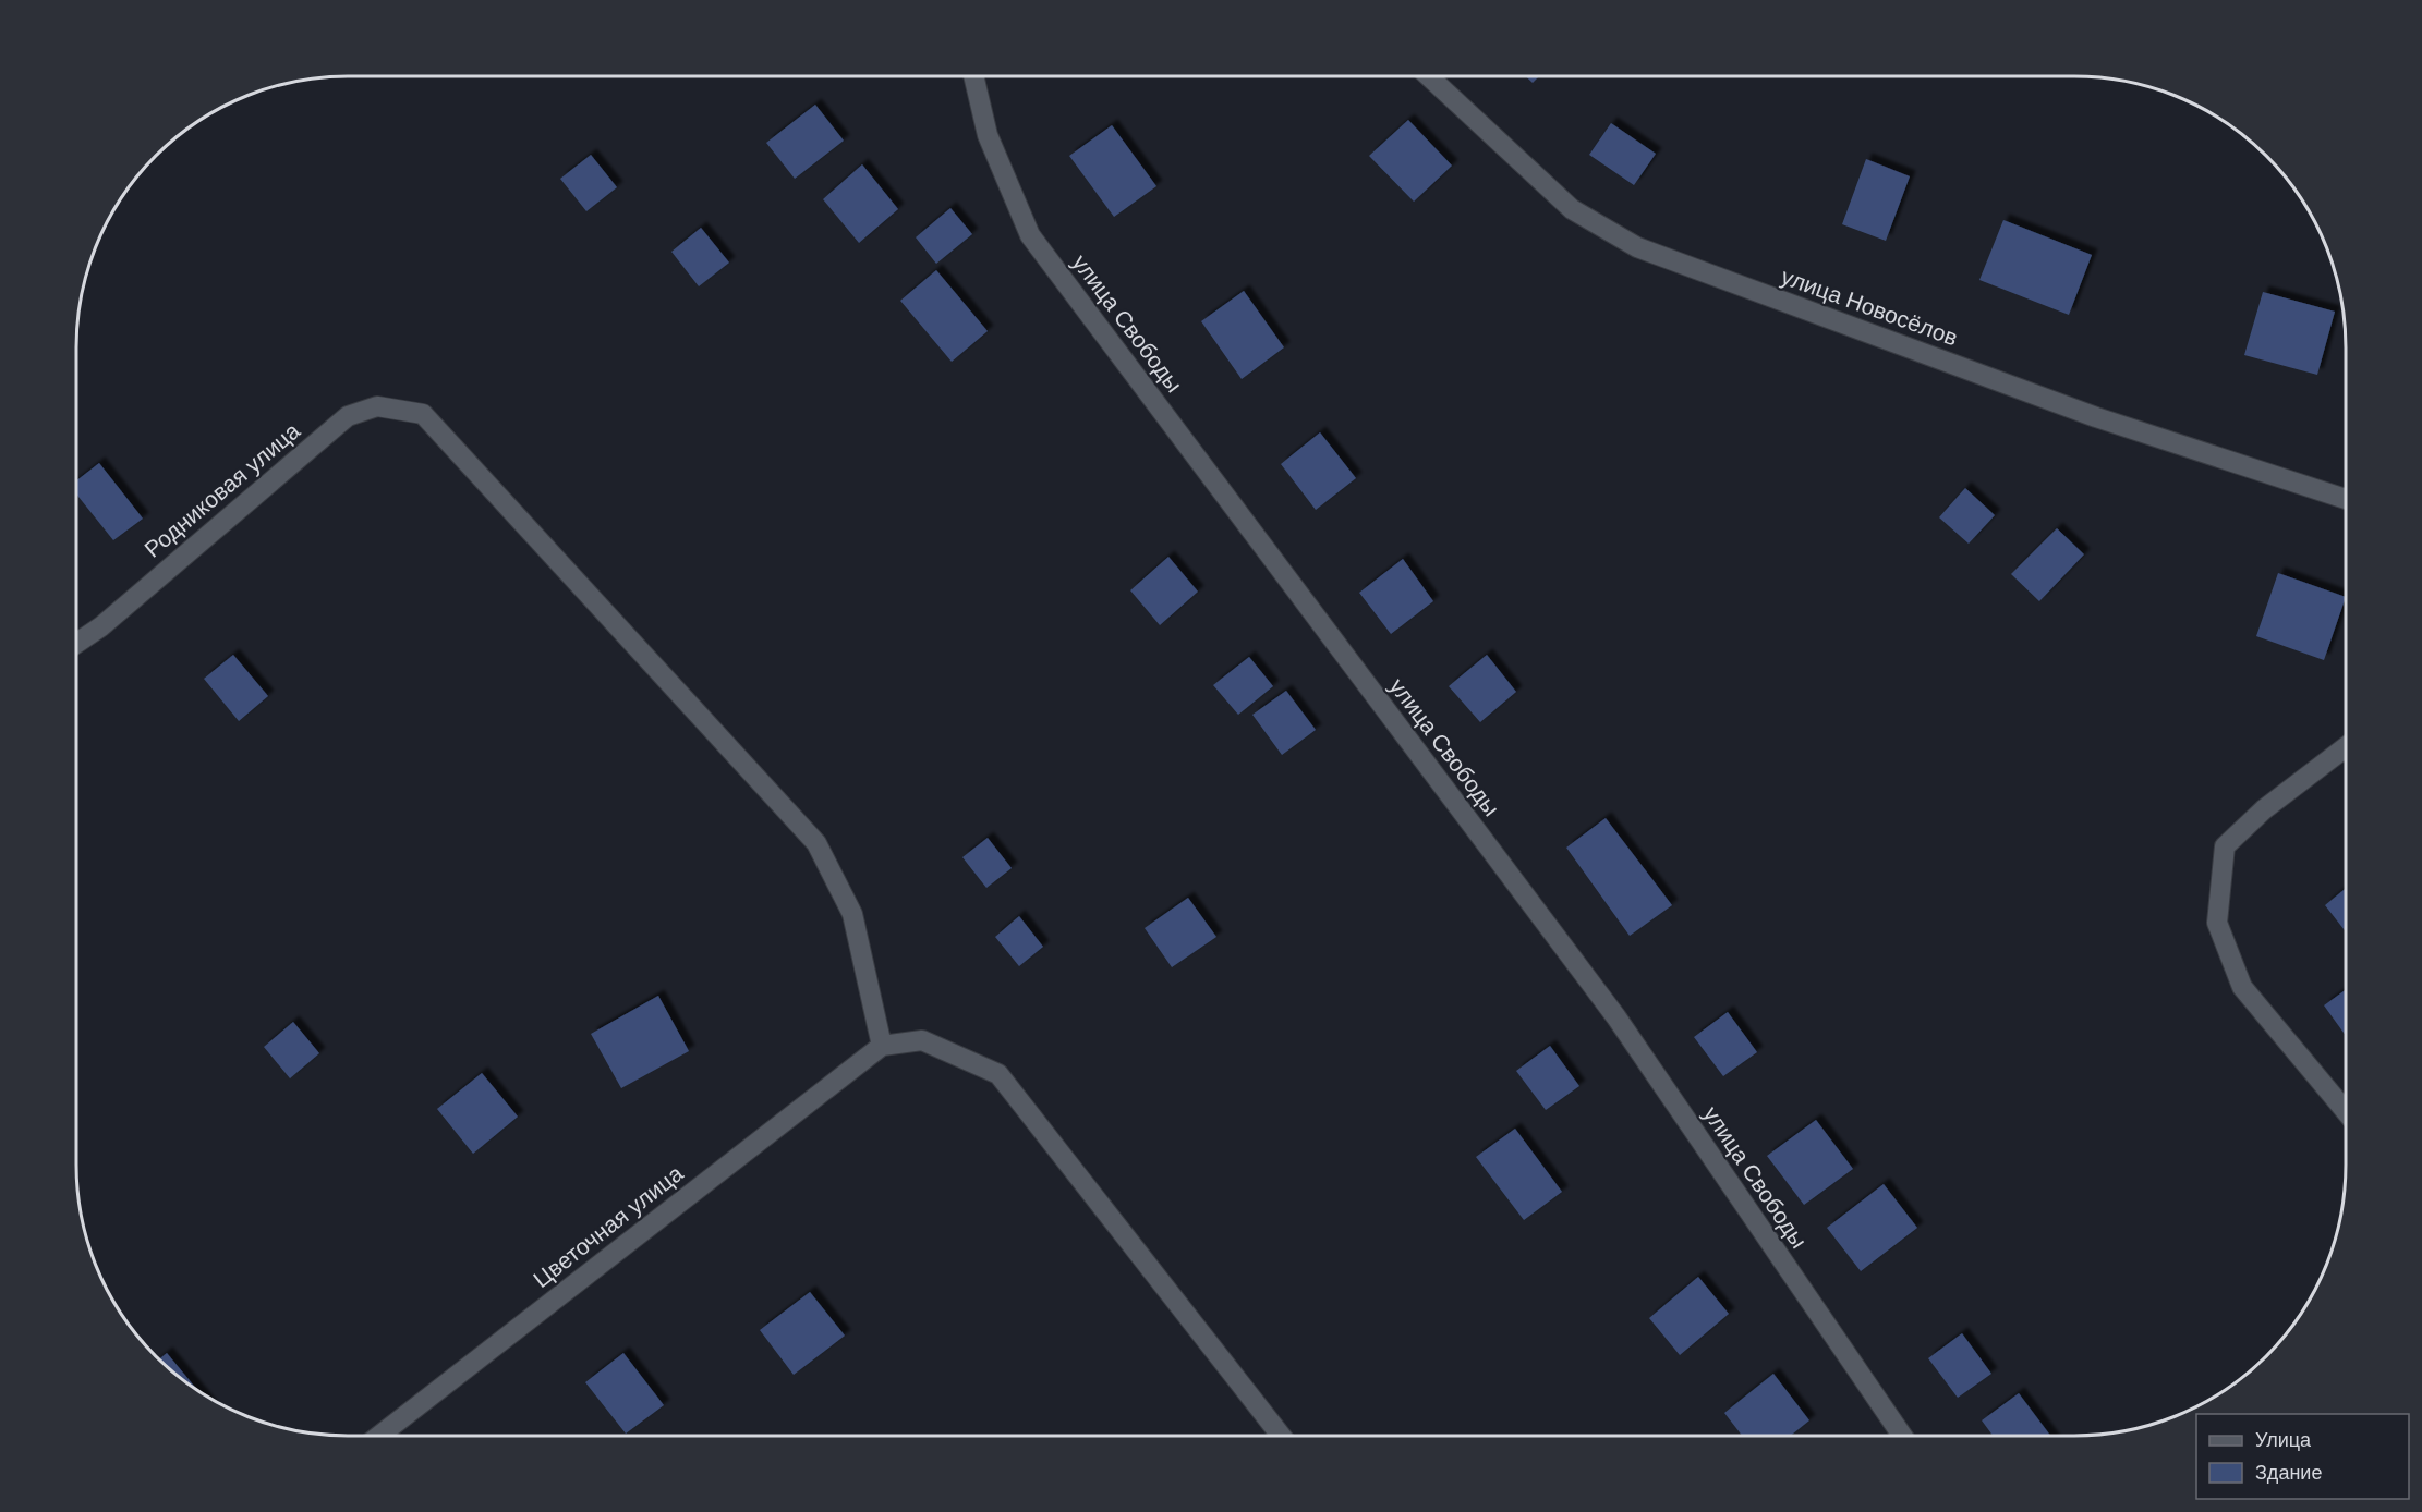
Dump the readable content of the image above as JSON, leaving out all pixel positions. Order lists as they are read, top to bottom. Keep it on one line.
{"streets":{"street":["улица Новосёлов","улица Свободы","Родниковая улица","Цветочная улица"]},"crossings":[["Родниковая улица","Цветочная улица"]],"legend":["Улица","Здание"]}
